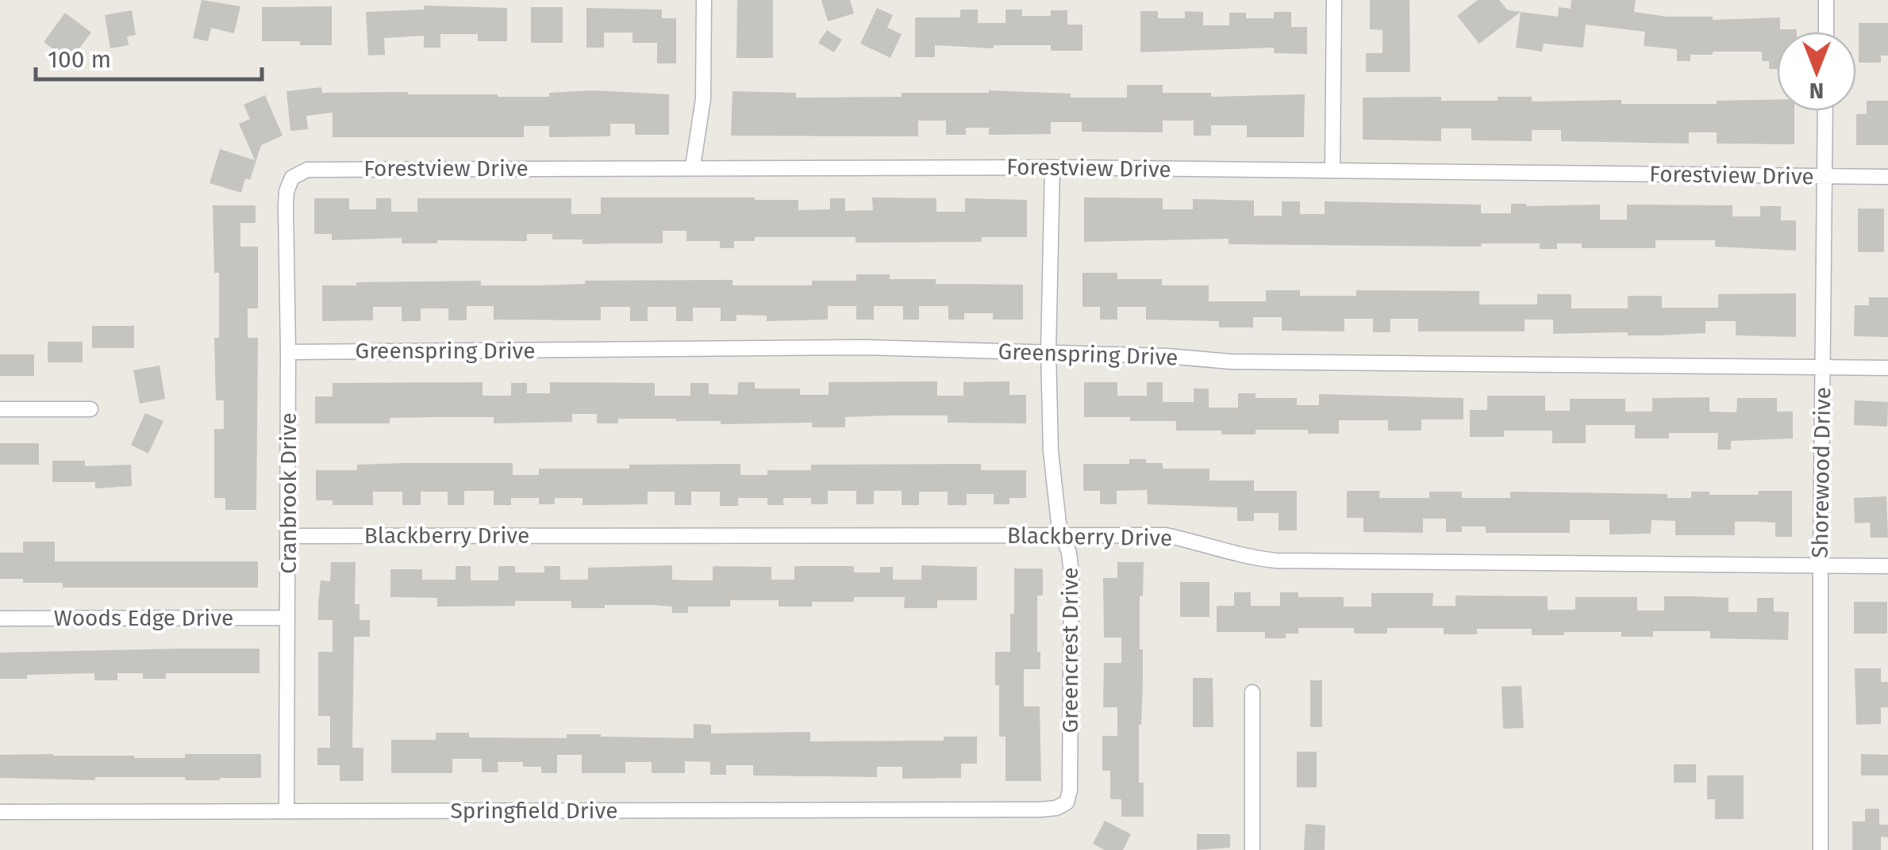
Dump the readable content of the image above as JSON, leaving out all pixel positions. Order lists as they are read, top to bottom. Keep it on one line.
{"streets":{"street":["Forestview Drive","Greenspring Drive","Shorewood Drive","Cranbrook Drive","Blackberry Drive","Woods Edge Drive","Greencrest Drive","Springfield Drive"]},"crossings":[["Forestview Drive","Shorewood Drive"],["Forestview Drive","Cranbrook Drive"],["Forestview Drive","Greencrest Drive"],["Greenspring Drive","Shorewood Drive"],["Greenspring Drive","Cranbrook Drive"],["Greenspring Drive","Greencrest Drive"],["Shorewood Drive","Blackberry Drive"],["Cranbrook Drive","Blackberry Drive"],["Cranbrook Drive","Woods Edge Drive"],["Cranbrook Drive","Springfield Drive"],["Blackberry Drive","Greencrest Drive"],["Greencrest Drive","Springfield Drive"]],"scale_bar":"100 m","north":"bottom"}
